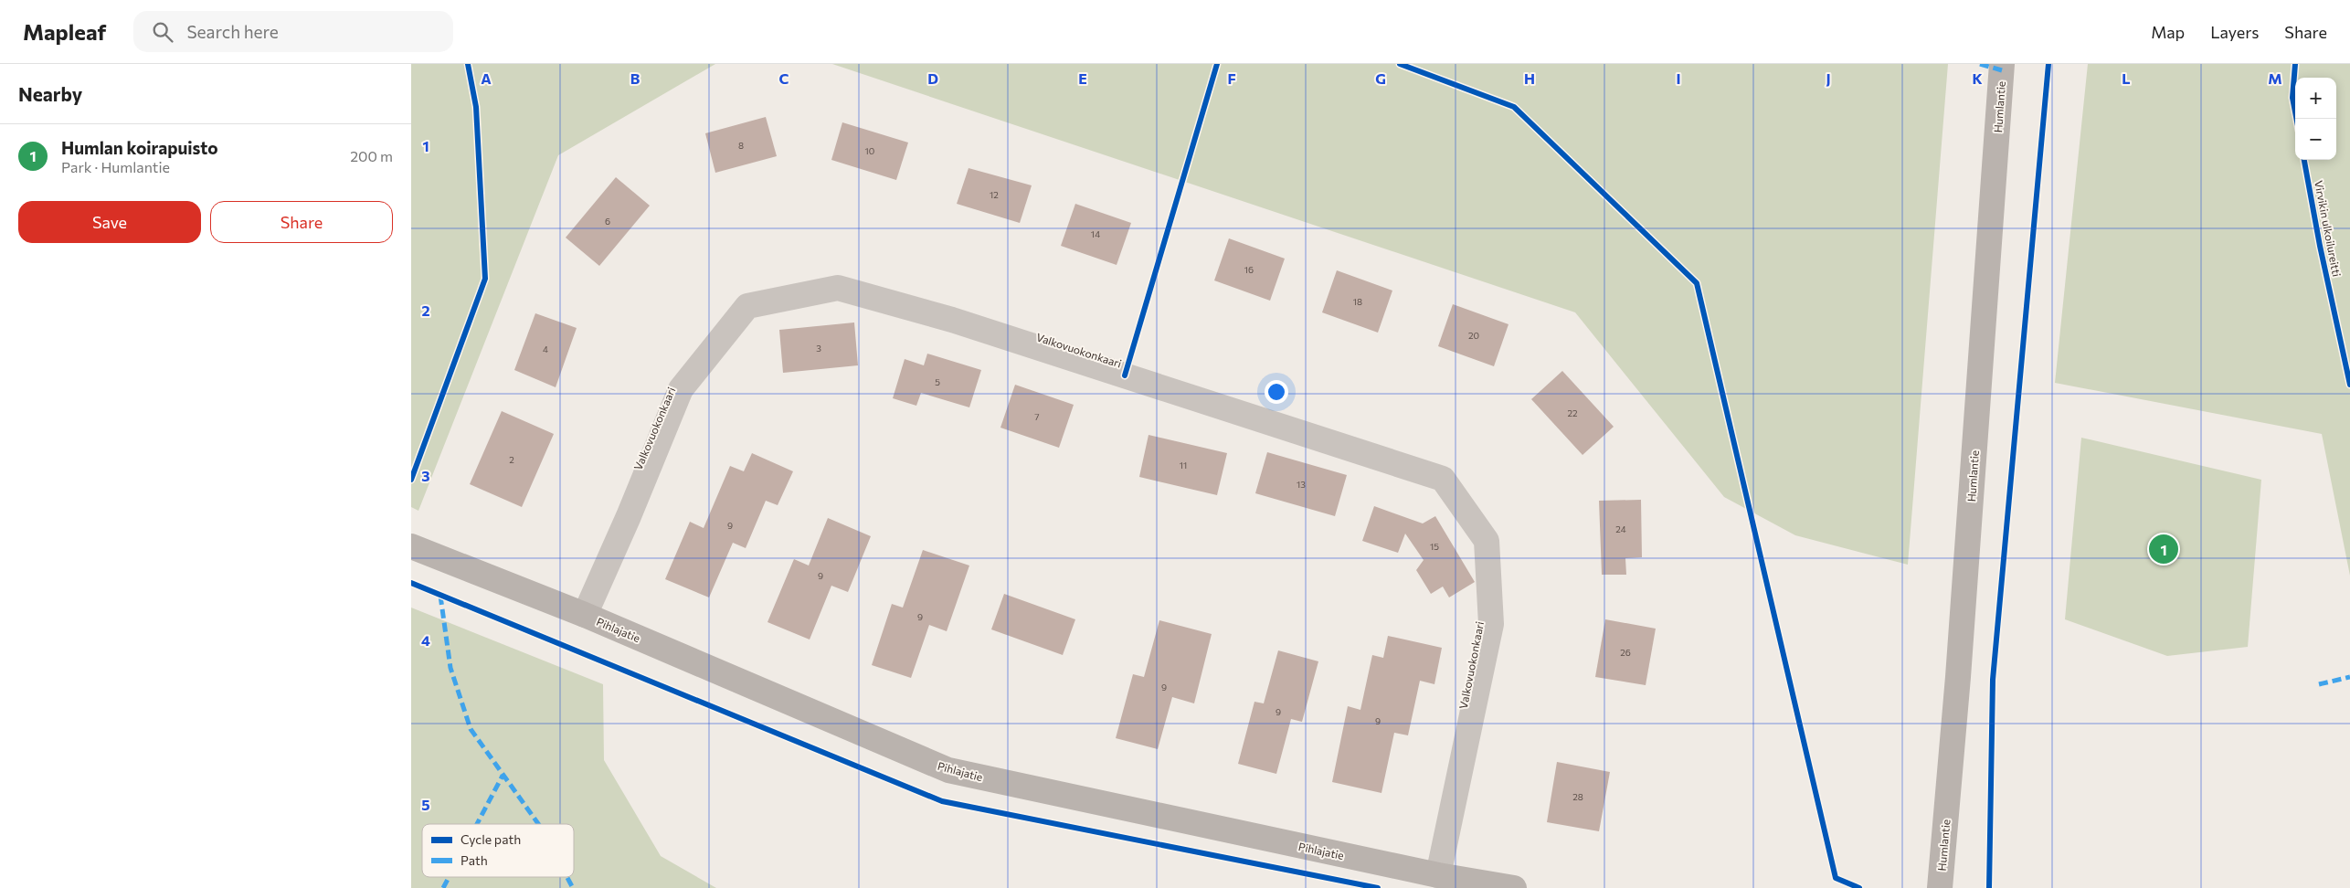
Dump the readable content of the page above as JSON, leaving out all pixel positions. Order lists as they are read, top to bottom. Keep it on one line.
{"streets":{"street":["Humlantie","Valkovuokonkaari","Pihlajatie"],"cycle path":["Virvikin ulkoilureitti"]},"crossings":[["Valkovuokonkaari","Pihlajatie"]],"house_numbers":["8","10","12","6","14","16","18","20","3","4","5","22","7","2","11","13","9","24","15","9","9","26","9","9","9","28"],"legend":["Cycle path","Path"],"page":{"header":"Mapleaf","search":"Search here","nav":["Map","Layers","Share"],"heading":"Nearby","map_buttons":["+","−"],"list":[{"mark":"1","name":"Humlan koirapuisto","note":"Park · Humlantie","value":"200 m"}],"buttons":["Save","Share"],"pins":"1"},"grid":{"columns":["A","B","C","D","E","F","G","H","I","J","K","L","M"],"rows":["1","2","3","4","5"]}}
